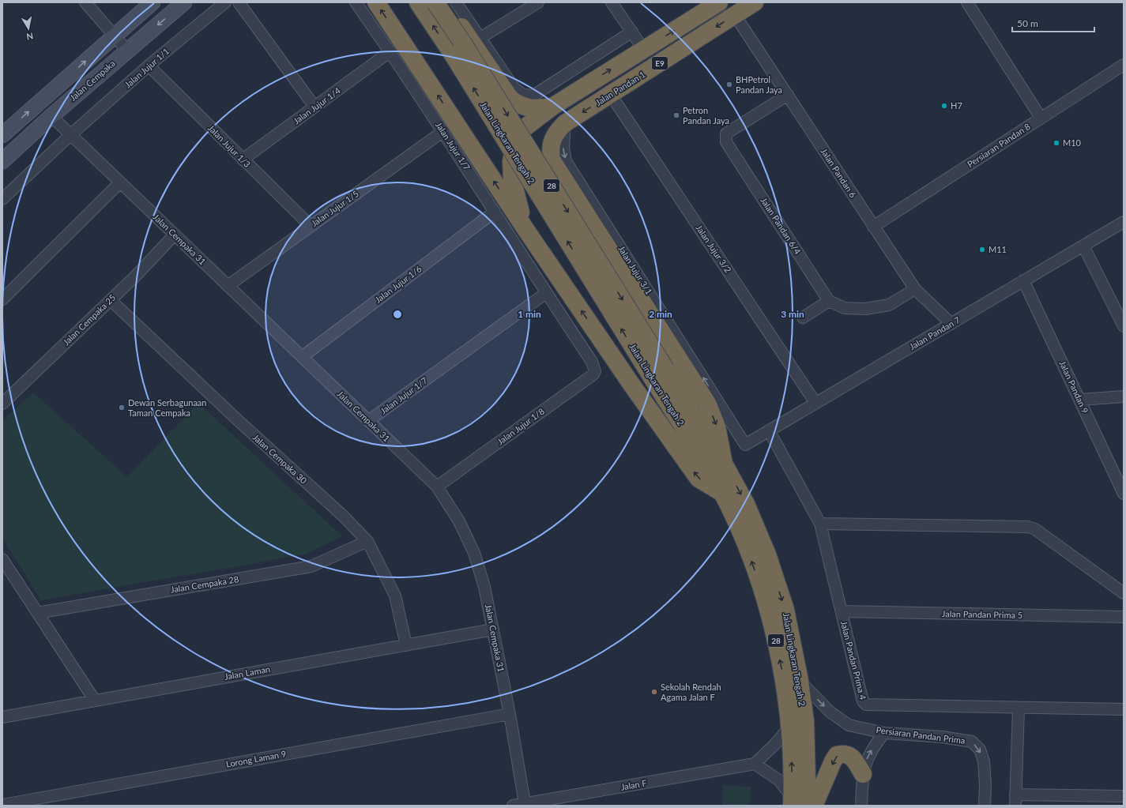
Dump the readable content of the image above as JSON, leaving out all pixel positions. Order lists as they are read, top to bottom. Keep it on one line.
{"streets":{"highway":["E9","Jalan Pandan 1","Jalan Lingkaran Tengah 2","28"],"main road":["Jalan Cempaka"],"street":["Jalan Jujur 1/1","Jalan Jujur 1/4","Persiaran Pandan 8","Jalan Jujur 1/3","Jalan Jujur 1/7","Jalan Pandan 6","Jalan Jujur 1/5","Jalan Pandan 6/4","Jalan Cempaka 31","Jalan Jujur 3/2","Jalan Jujur 3/1","Jalan Jujur 1/6","Jalan Cempaka 25","Jalan Pandan 7","Jalan Pandan 9","Jalan Jujur 1/8","Jalan Cempaka 30","Jalan Cempaka 28","Jalan Pandan Prima 5","Jalan Pandan Prima 4","Jalan Laman","Persiaran Pandan Prima","Lorong Laman 9","Jalan F"]},"crossings":[["Jalan Jujur 1/1","Jalan Jujur 1/3"],["Jalan Jujur 1/1","Jalan Cempaka 31"],["Jalan Cempaka","Jalan Cempaka 31"],["Jalan Pandan 1","Jalan Pandan 6"],["Jalan Pandan 1","Jalan Jujur 3/2"],["Jalan Pandan 1","Jalan Jujur 3/1"],["Jalan Jujur 1/4","Jalan Jujur 1/3"],["Jalan Jujur 1/4","Jalan Jujur 1/7"],["Jalan Lingkaran Tengah 2","Persiaran Pandan Prima"],["Persiaran Pandan 8","Jalan Pandan 6"],["Jalan Jujur 1/3","Jalan Jujur 1/5"],["Jalan Jujur 1/7","Jalan Jujur 1/5"],["Jalan Jujur 1/7","Jalan Cempaka 31"],["Jalan Jujur 1/7","Jalan Jujur 1/6"],["Jalan Jujur 1/7","Jalan Jujur 1/8"],["Jalan Pandan 6","Jalan Pandan 6/4"],["Jalan Pandan 6","Jalan Pandan 7"],["Jalan Jujur 1/5","Jalan Cempaka 31"],["Jalan Cempaka 31","Jalan Jujur 1/6"],["Jalan Cempaka 31","Jalan Cempaka 25"],["Jalan Cempaka 31","Jalan Jujur 1/8"],["Jalan Cempaka 31","Jalan Laman"],["Jalan Cempaka 31","Lorong Laman 9"],["Jalan Cempaka 31","Jalan F"],["Jalan Jujur 3/2","Jalan Pandan 7"],["Jalan Jujur 3/1","Jalan Pandan 7"],["Jalan Cempaka 25","Jalan Cempaka 30"],["Jalan Pandan 7","Jalan Pandan 9"],["Jalan Pandan 7","Jalan Pandan Prima 4"],["Jalan Cempaka 30","Jalan Cempaka 28"],["Jalan Cempaka 30","Jalan Laman"],["Jalan Pandan Prima 5","Jalan Pandan Prima 4"]],"one_way":["Persiaran Pandan Prima"],"places":["BHPetrol Pandan Jaya","H7","Petron Pandan Jaya","M10","M11","Dewan Serbagunaan Taman Cempaka","Sekolah Rendah Agama Jalan F"],"scale_bar":"50 m","north":"bottom","rings":["1 min","2 min","3 min"]}
